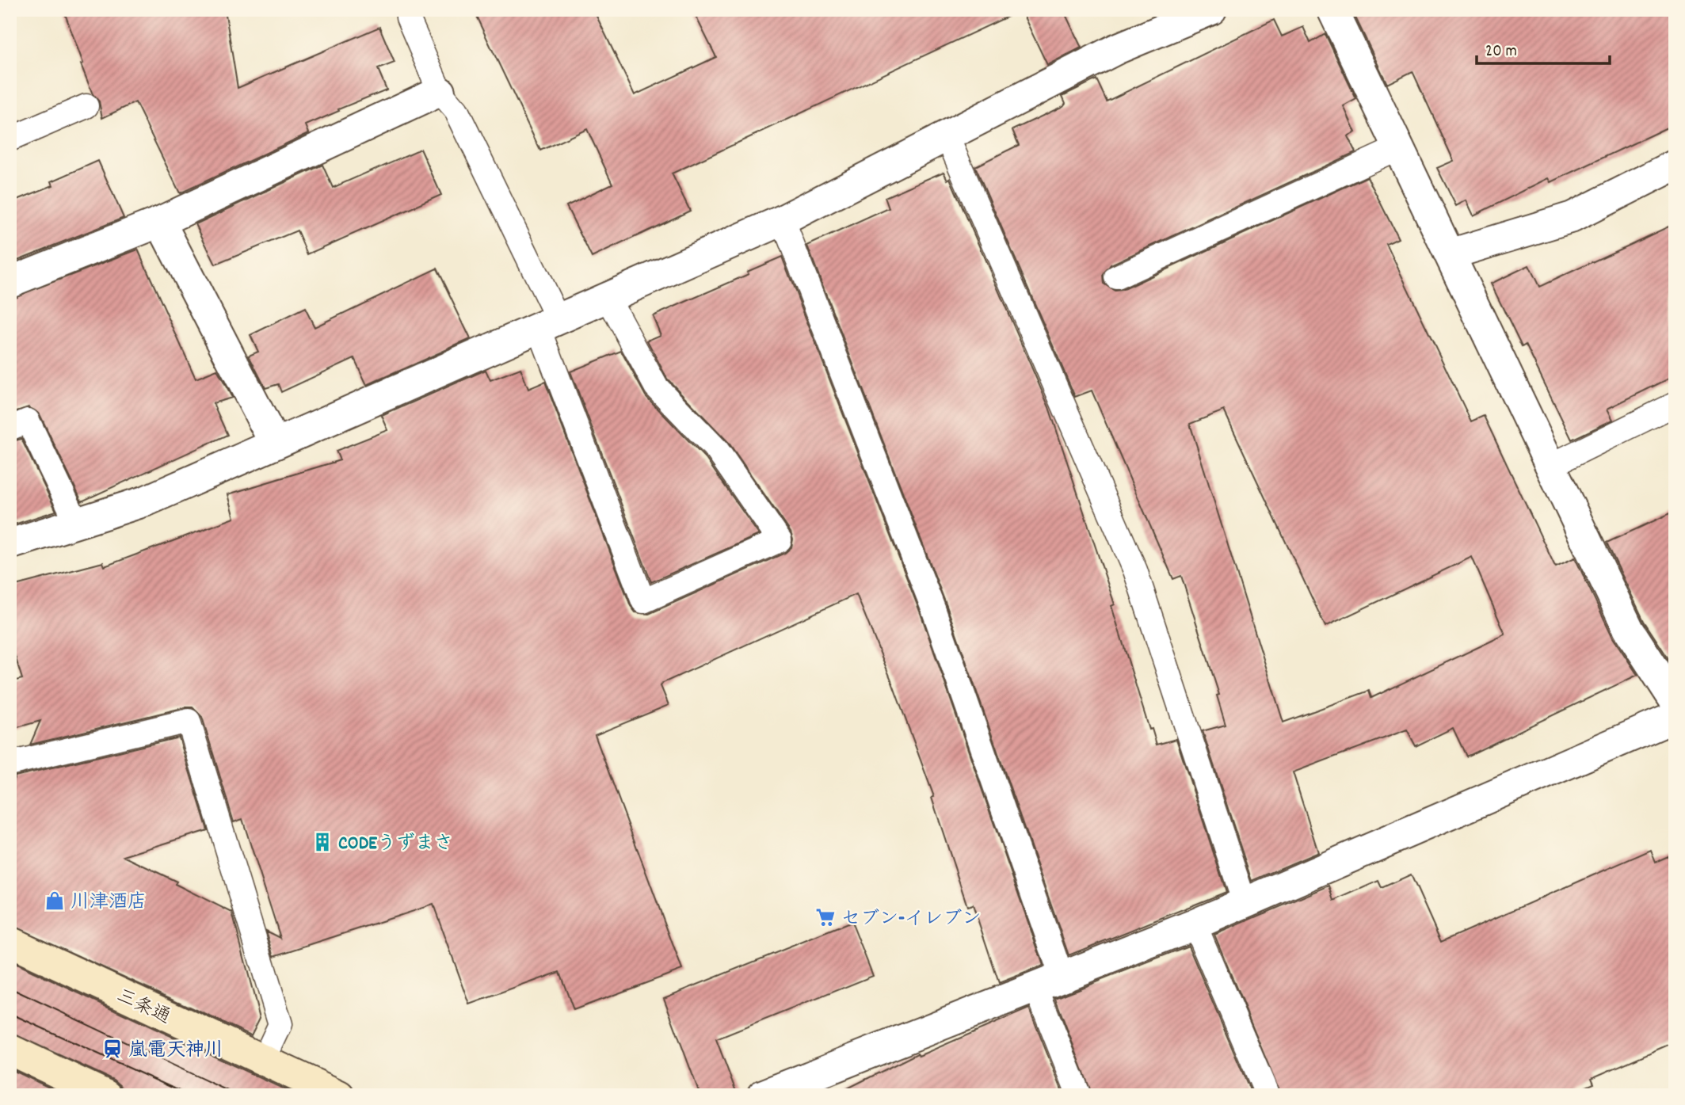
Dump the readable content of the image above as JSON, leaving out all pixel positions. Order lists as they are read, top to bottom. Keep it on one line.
{"streets":{"main road":["三条通"]},"places":{"building":["CODEうずまさ"],"shop":["川津酒店"],"supermarket":["セブン-イレブン"],"station":["嵐電天神川"]},"scale_bar":"20 m"}
